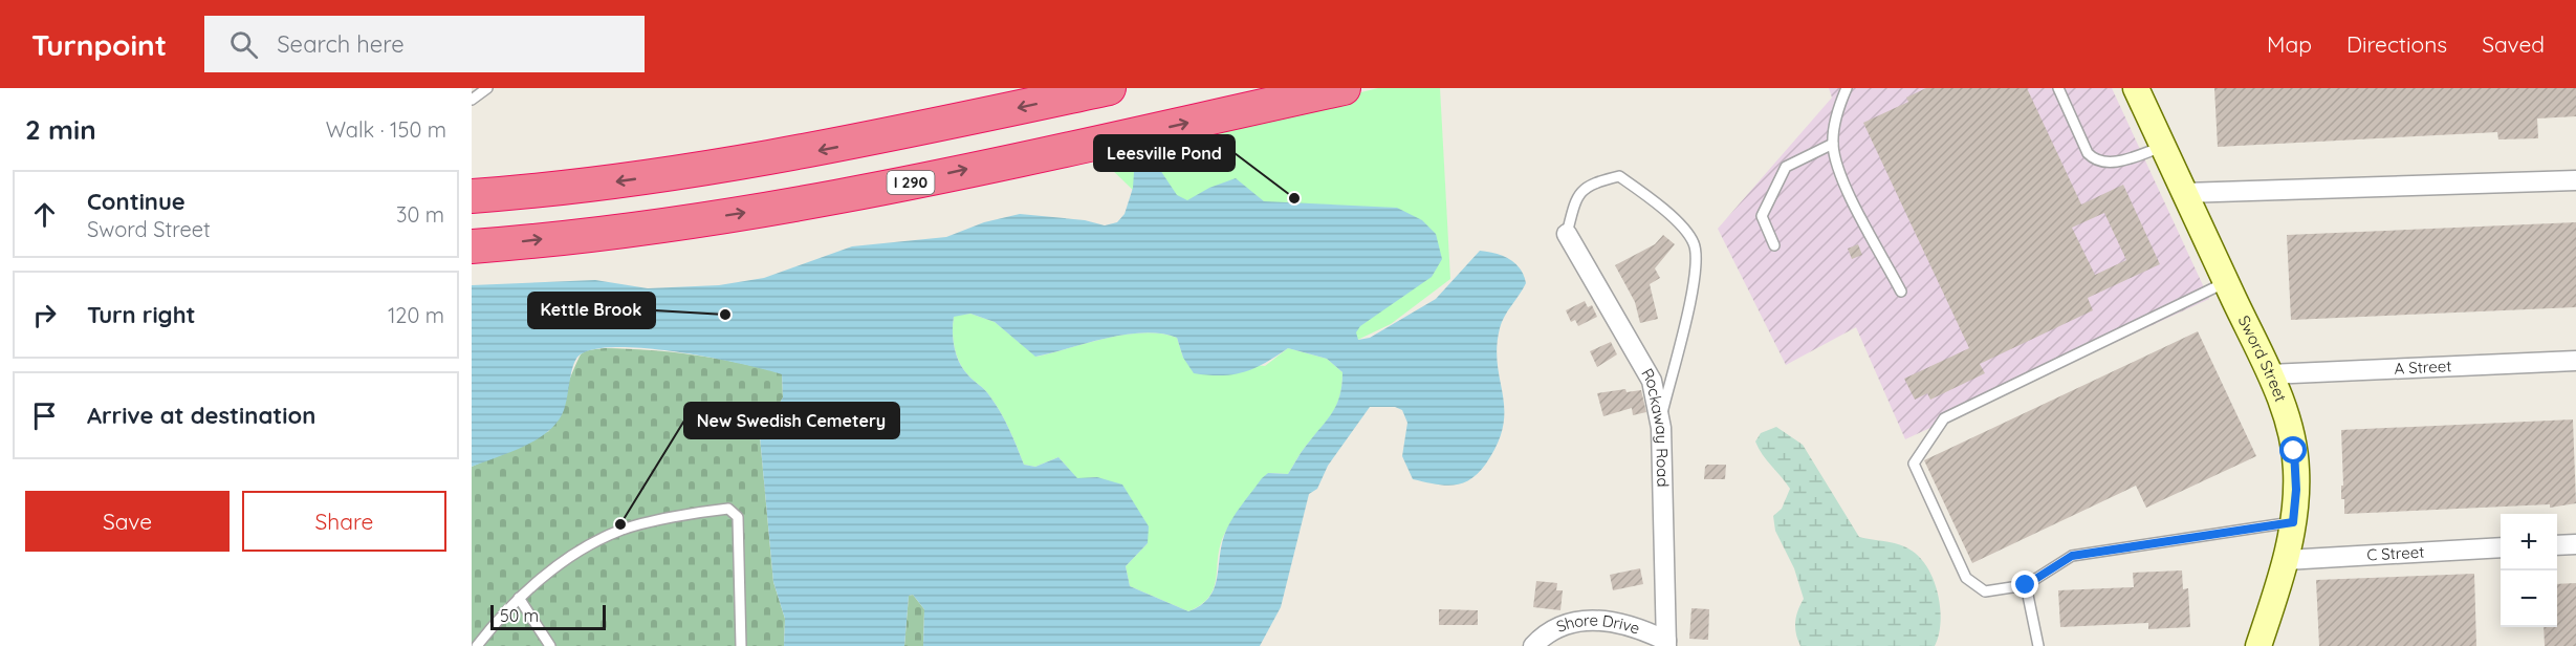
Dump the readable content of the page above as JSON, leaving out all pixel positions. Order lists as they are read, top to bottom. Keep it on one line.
{"streets":{"highway":["I 290"],"street":["Sword Street","A Street","Rockaway Road","C Street","Shore Drive"]},"crossings":[["Sword Street","A Street"],["Sword Street","C Street"],["Rockaway Road","Shore Drive"]],"places":["Leesville Pond","Kettle Brook","New Swedish Cemetery"],"scale_bar":"50 m","page":{"header":"Turnpoint","search":"Search here","nav":["Map","Directions","Saved"],"heading":["2 min","Walk · 150 m"],"list":[["Continue","Sword Street","30 m"],["Turn right","120 m"],"Arrive at destination"],"buttons":["Save","Share"],"map_buttons":["+","−"],"scale":"50 m"}}
